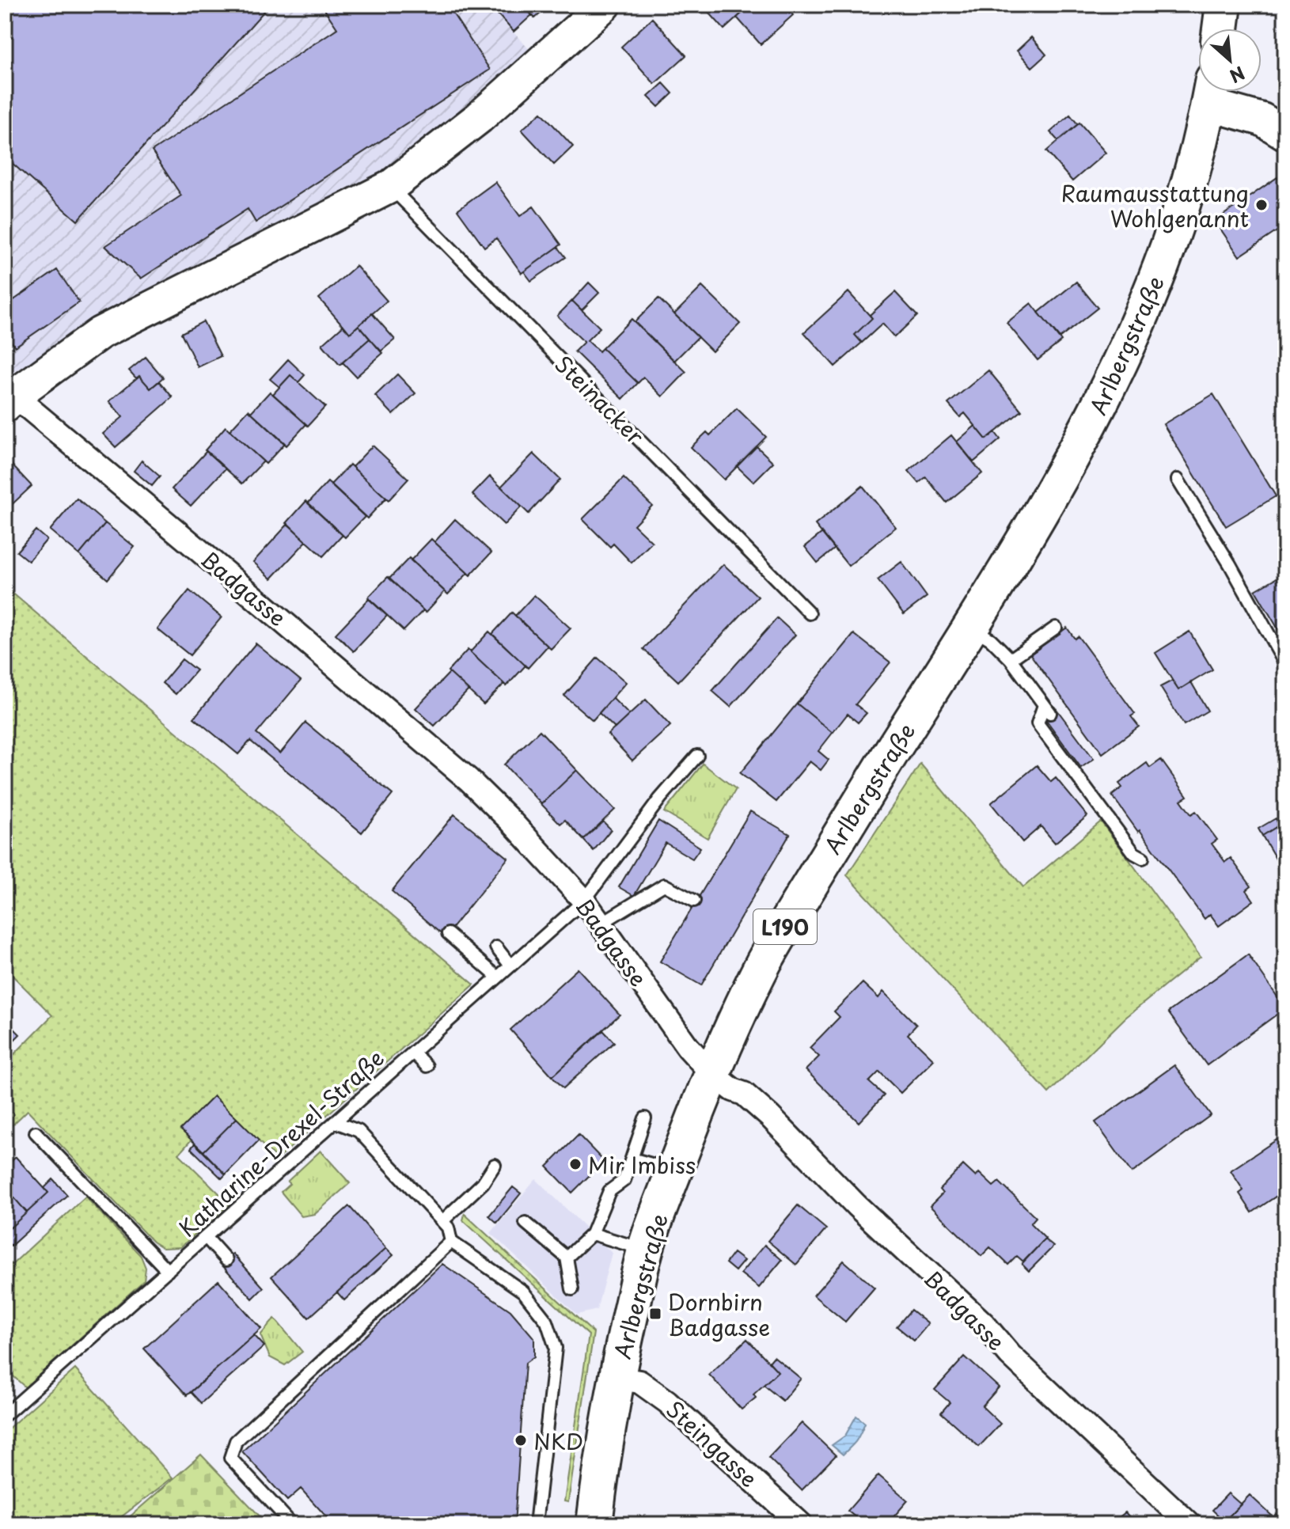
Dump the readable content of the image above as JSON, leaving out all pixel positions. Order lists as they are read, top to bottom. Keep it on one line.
{"streets":{"main road":["Arlbergstraße","L190"],"street":["Badgasse","Steingasse"],"lane":["Steinacker","Katharine-Drexel-Straße"]},"crossings":[["Arlbergstraße","Badgasse"],["Arlbergstraße","Steingasse"],["Badgasse","Katharine-Drexel-Straße"]],"places":{"other":["Raumausstattung Wohlgenannt","Mir Imbiss","NKD"],"transit":["Dornbirn Badgasse"]},"north":"bottom right"}
